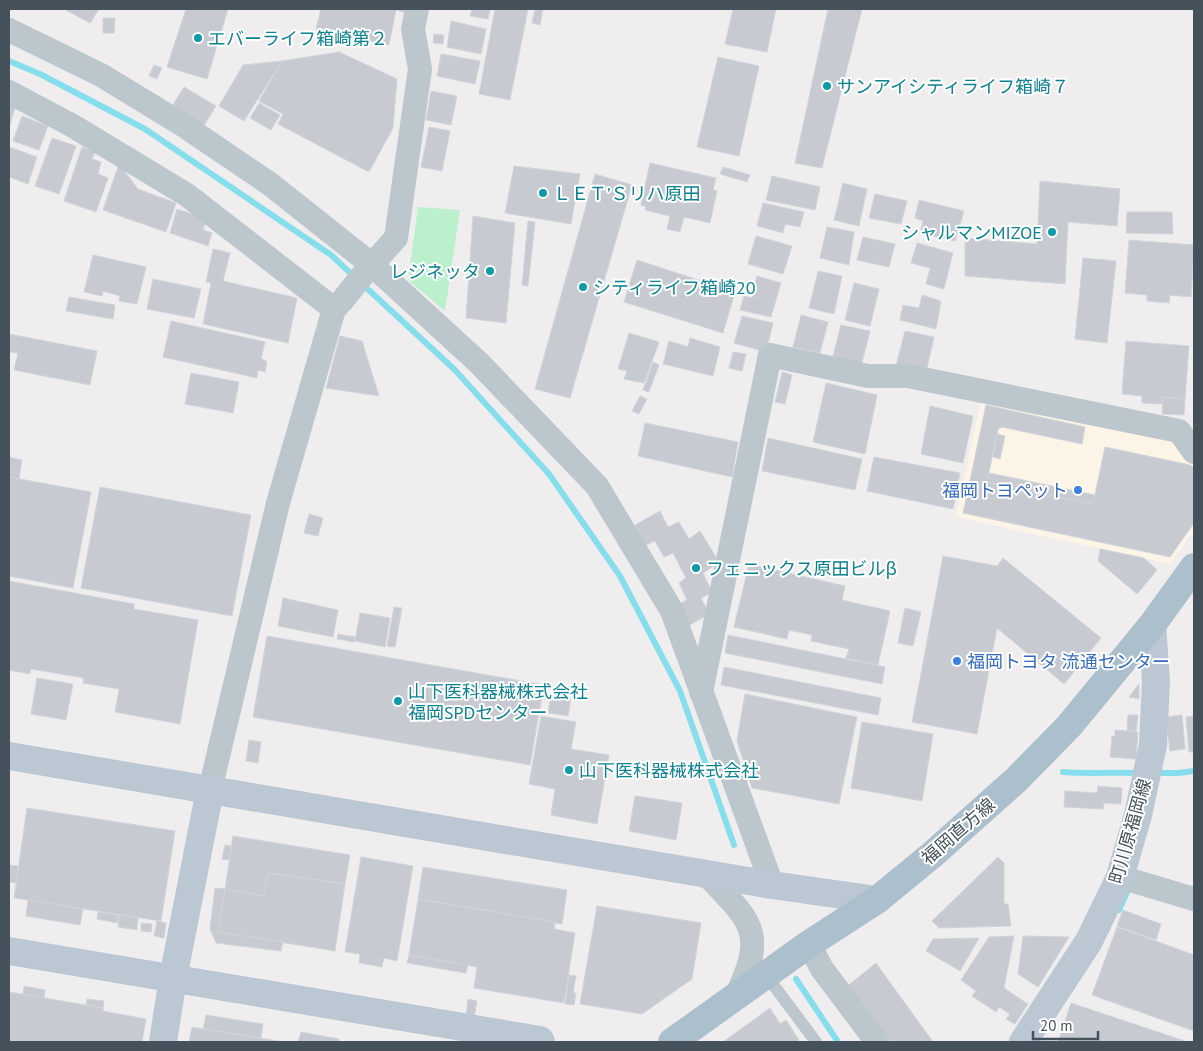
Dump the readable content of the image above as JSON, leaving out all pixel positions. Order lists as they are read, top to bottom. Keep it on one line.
{"streets":{"main road":["福岡直方線"],"street":["町川原福岡線"]},"crossings":[["福岡直方線","町川原福岡線"]],"places":["エバーライフ箱崎第２","サンアイシティライフ箱崎７","ＬＥＴ’Ｓリハ原田","シャルマンMIZOE","レジネッタ","シティライフ箱崎20","福岡トヨペット","フェニックス原田ビルβ","福岡トヨタ 流通センター","山下医科器械株式会社 福岡SPDセンター","山下医科器械株式会社"],"scale_bar":"20 m"}
